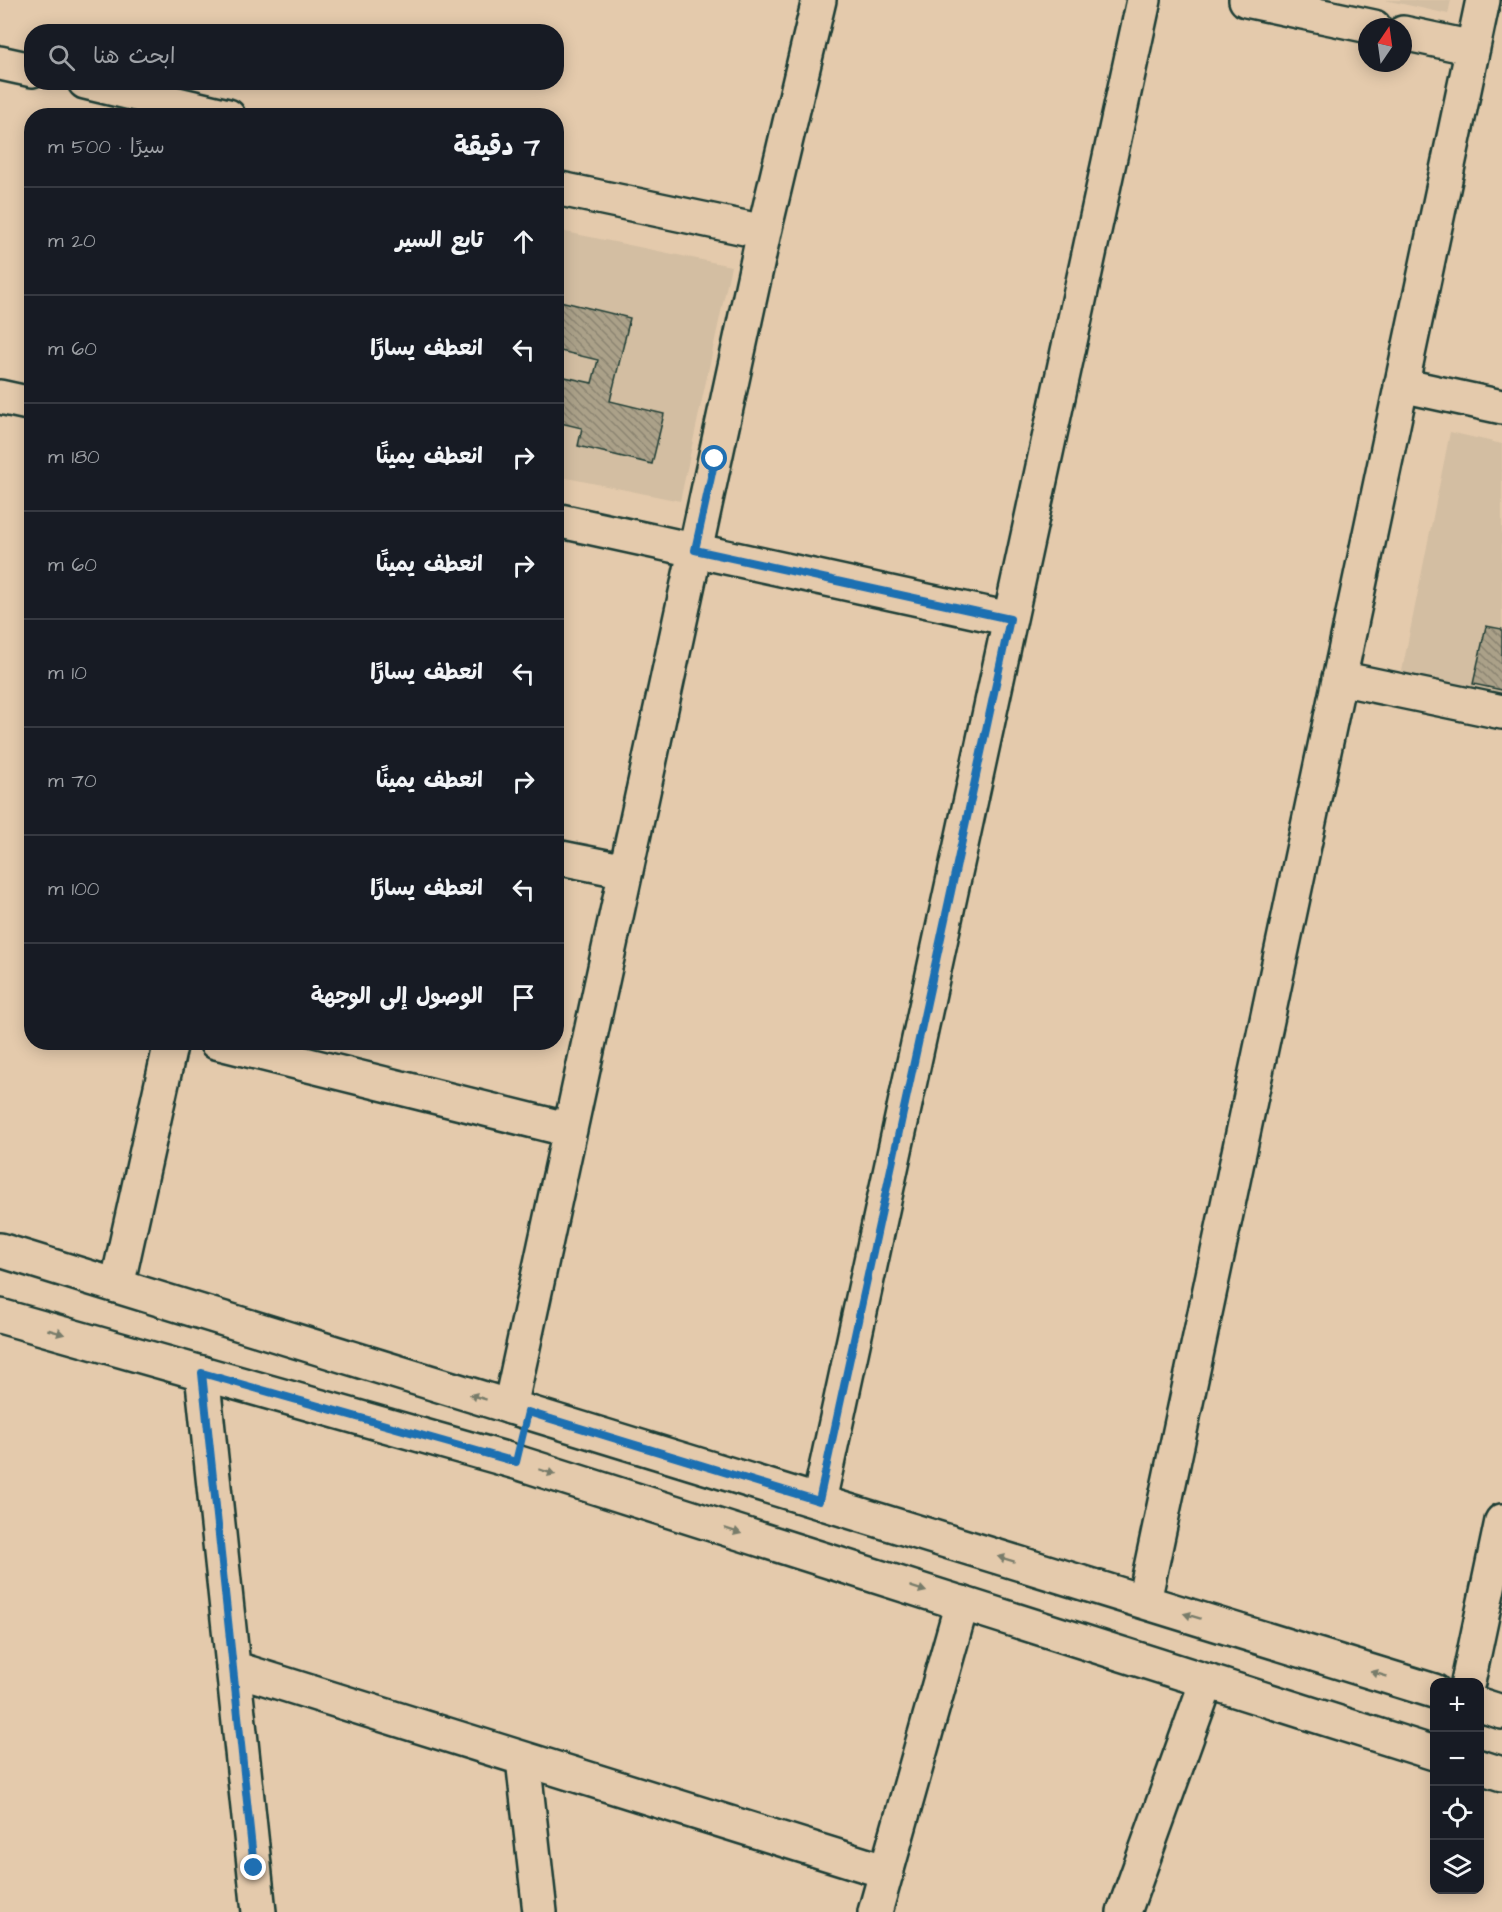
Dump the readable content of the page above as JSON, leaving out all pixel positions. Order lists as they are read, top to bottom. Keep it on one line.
{"north":"top","page":{"search":"ابحث هنا","heading":["7 دقيقة","سيرًا · 500 m"],"list":[["تابع السير","20 m"],["انعطف يسارًا","60 m"],["انعطف يمينًا","180 m"],["انعطف يمينًا","60 m"],["انعطف يسارًا","10 m"],["انعطف يمينًا","70 m"],["انعطف يسارًا","100 m"],"الوصول إلى الوجهة"],"map_buttons":["+","−"]}}
